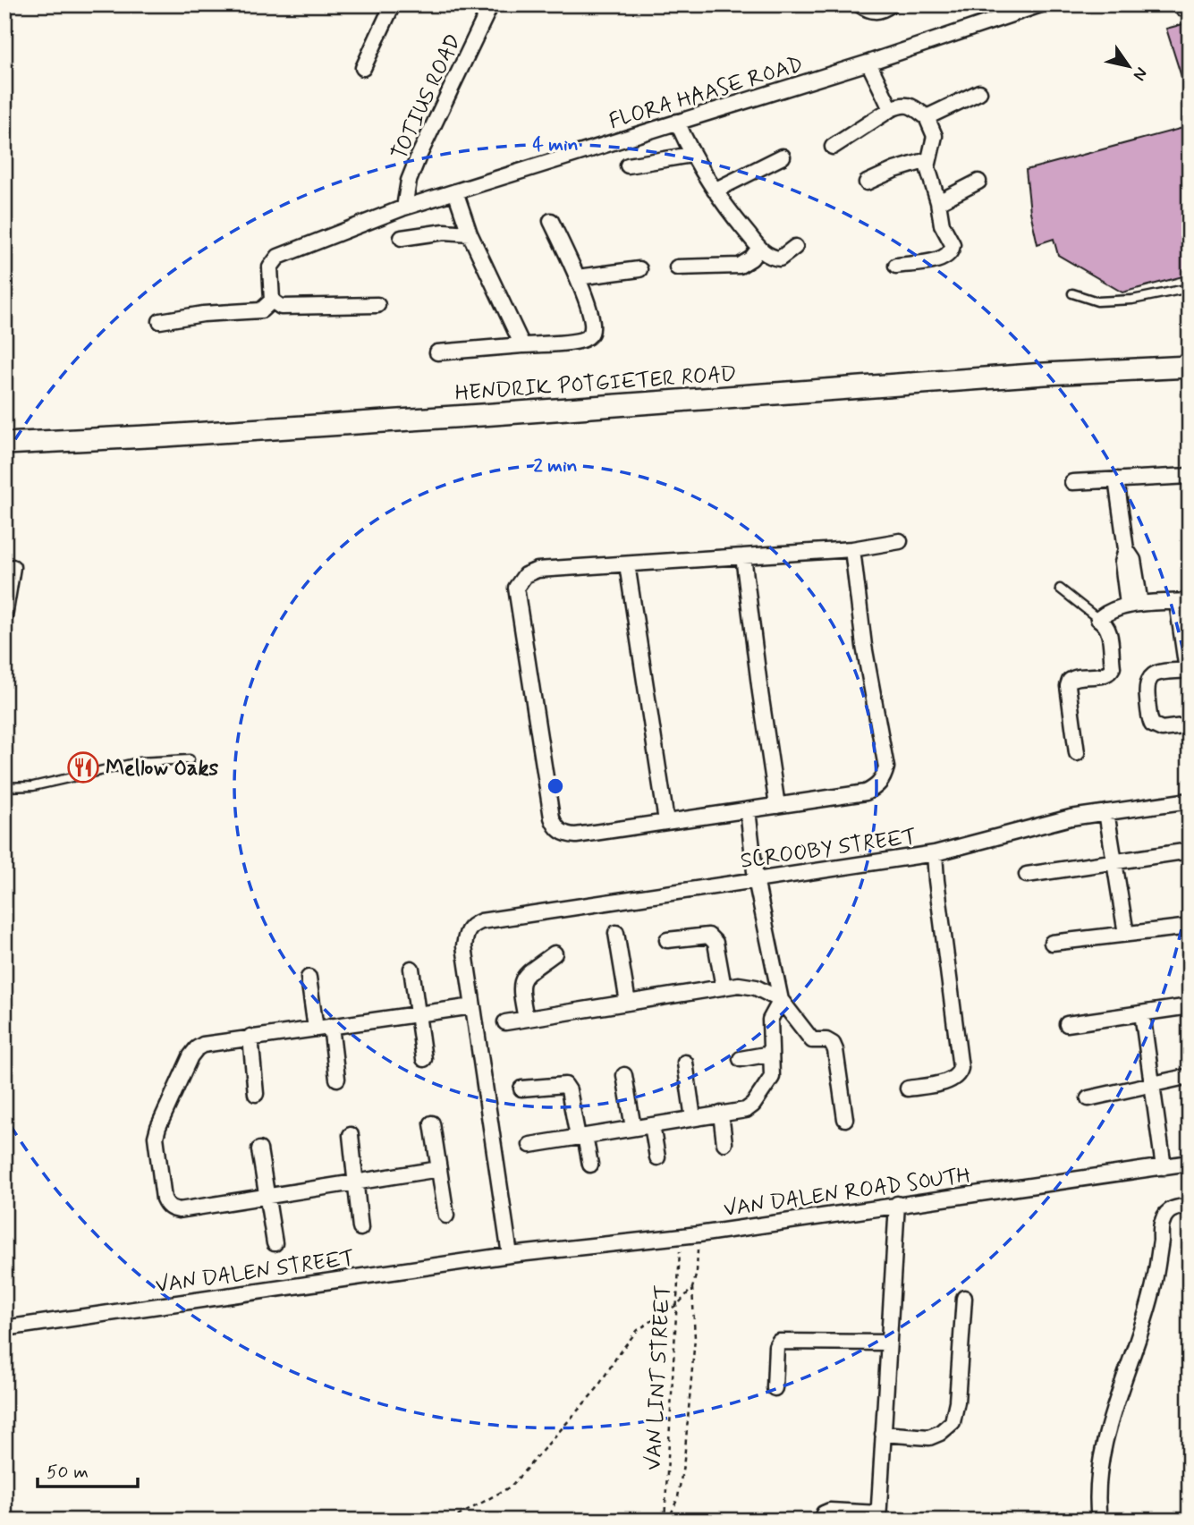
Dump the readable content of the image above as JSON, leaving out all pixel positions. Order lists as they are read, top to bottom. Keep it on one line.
{"streets":{"main road":["HENDRIK POTGIETER ROAD"],"street":["FLORA HAASE ROAD","TOTIUS ROAD","SCROOBY STREET","VAN DALEN ROAD SOUTH","VAN DALEN STREET"],"path":["VAN LINT STREET"]},"crossings":[["FLORA HAASE ROAD","TOTIUS ROAD"],["VAN DALEN ROAD SOUTH","VAN DALEN STREET"],["VAN DALEN ROAD SOUTH","VAN LINT STREET"]],"places":{"restaurant":["Mellow Oaks"]},"scale_bar":"50 m","north":"bottom right","rings":["4 min","2 min"]}
